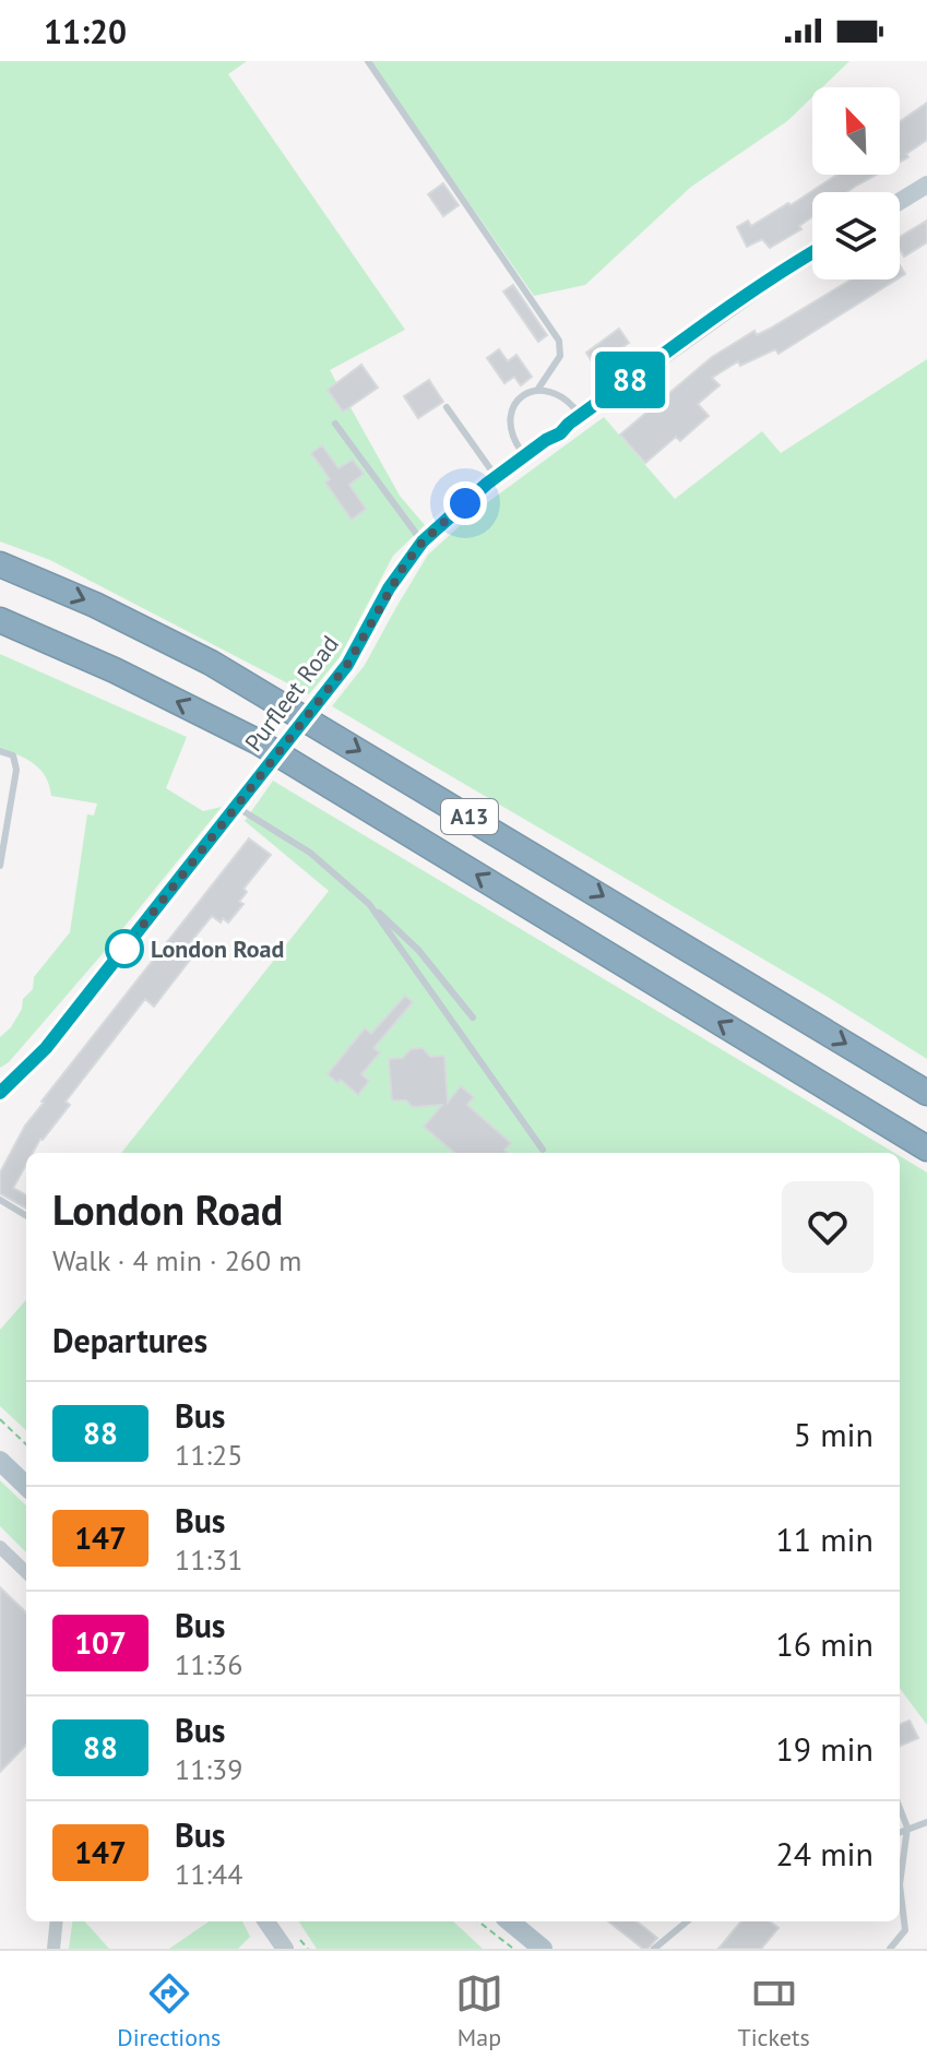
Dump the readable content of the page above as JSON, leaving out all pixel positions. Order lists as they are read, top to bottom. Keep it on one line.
{"streets":{"highway":["A13"],"street":["Purfleet Road"]},"places":["London Road"],"lines":["bus line 88"],"north":"top left","page":{"status":"11:20","on_map":"88","heading":[["London Road","Walk · 4 min · 260 m"],"Departures"],"list":[{"mark":"88","name":"Bus","note":"11:25","value":"5 min"},{"mark":"147","name":"Bus","note":"11:31","value":"11 min"},{"mark":"107","name":"Bus","note":"11:36","value":"16 min"},{"mark":"88","name":"Bus","note":"11:39","value":"19 min"},{"mark":"147","name":"Bus","note":"11:44","value":"24 min"}],"tabs":["Directions","Map","Tickets"]}}
